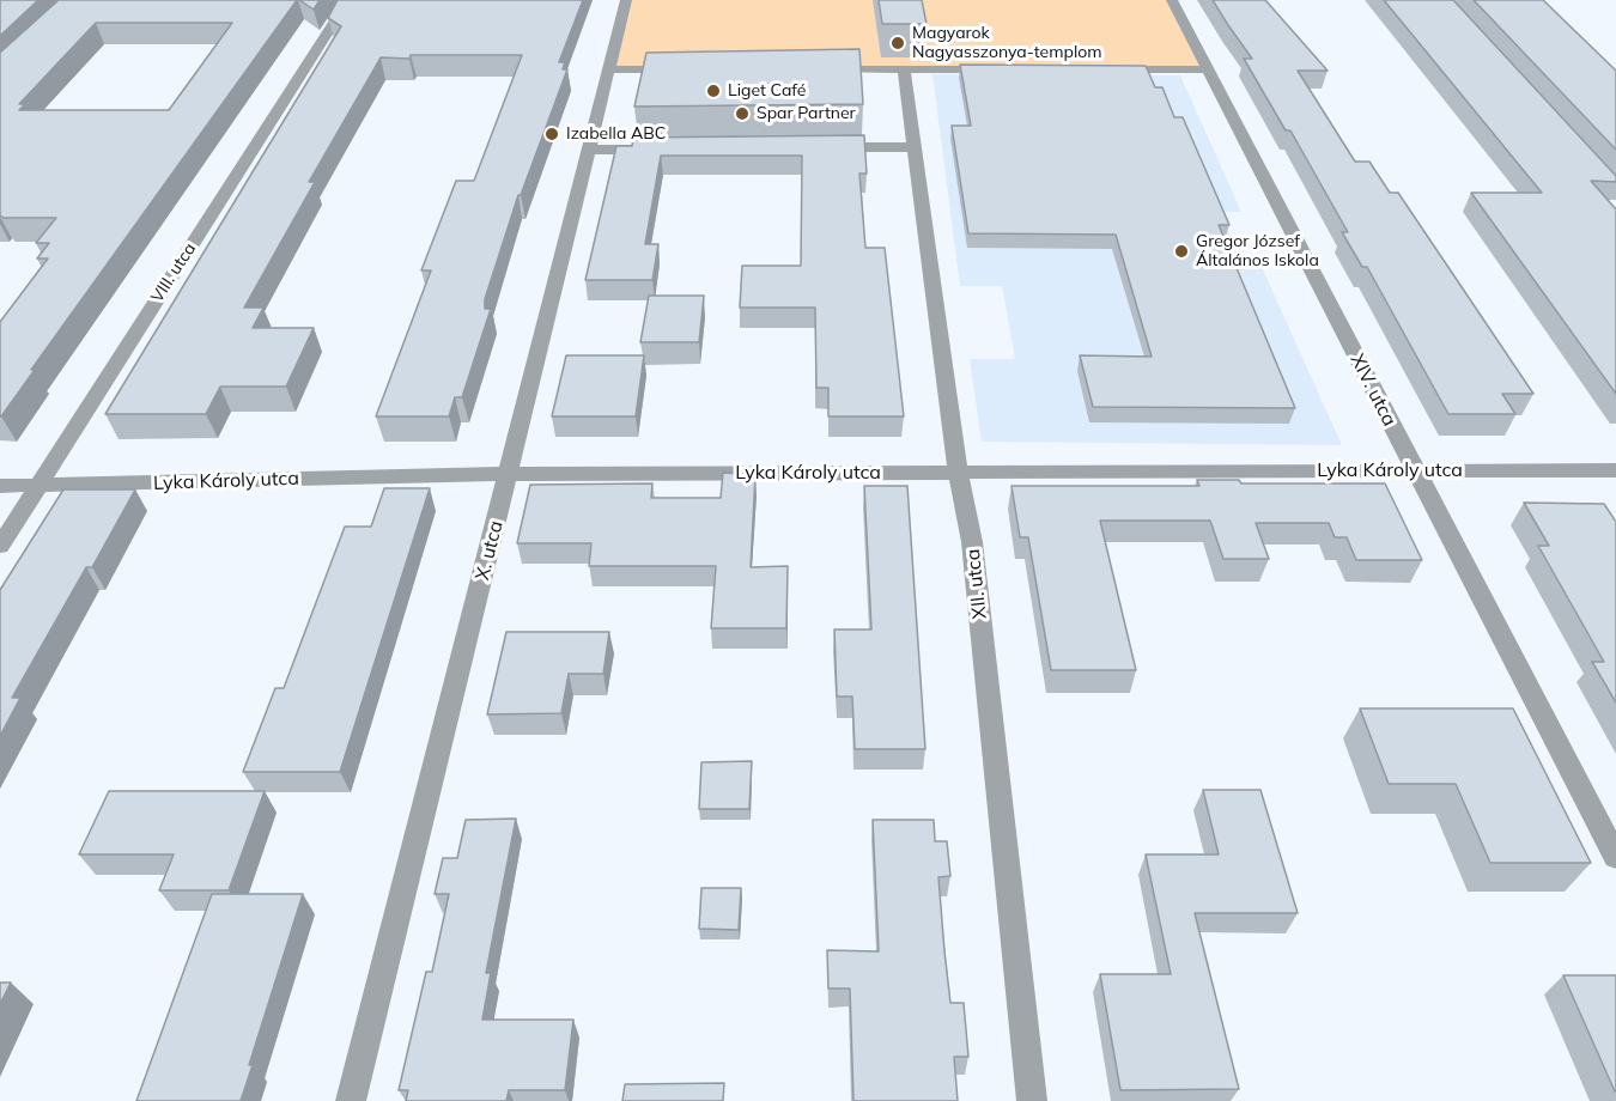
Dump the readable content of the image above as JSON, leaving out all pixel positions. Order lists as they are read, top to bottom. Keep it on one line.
{"streets":{"street":["VIII. utca","XIV. utca","Lyka Károly utca","X. utca","XII. utca"]},"crossings":[["VIII. utca","Lyka Károly utca"],["XIV. utca","Lyka Károly utca"],["Lyka Károly utca","X. utca"],["Lyka Károly utca","XII. utca"]],"places":["Magyarok Nagyasszonya-templom","Liget Café","Spar Partner","Izabella ABC","Gregor József Általános Iskola"]}
